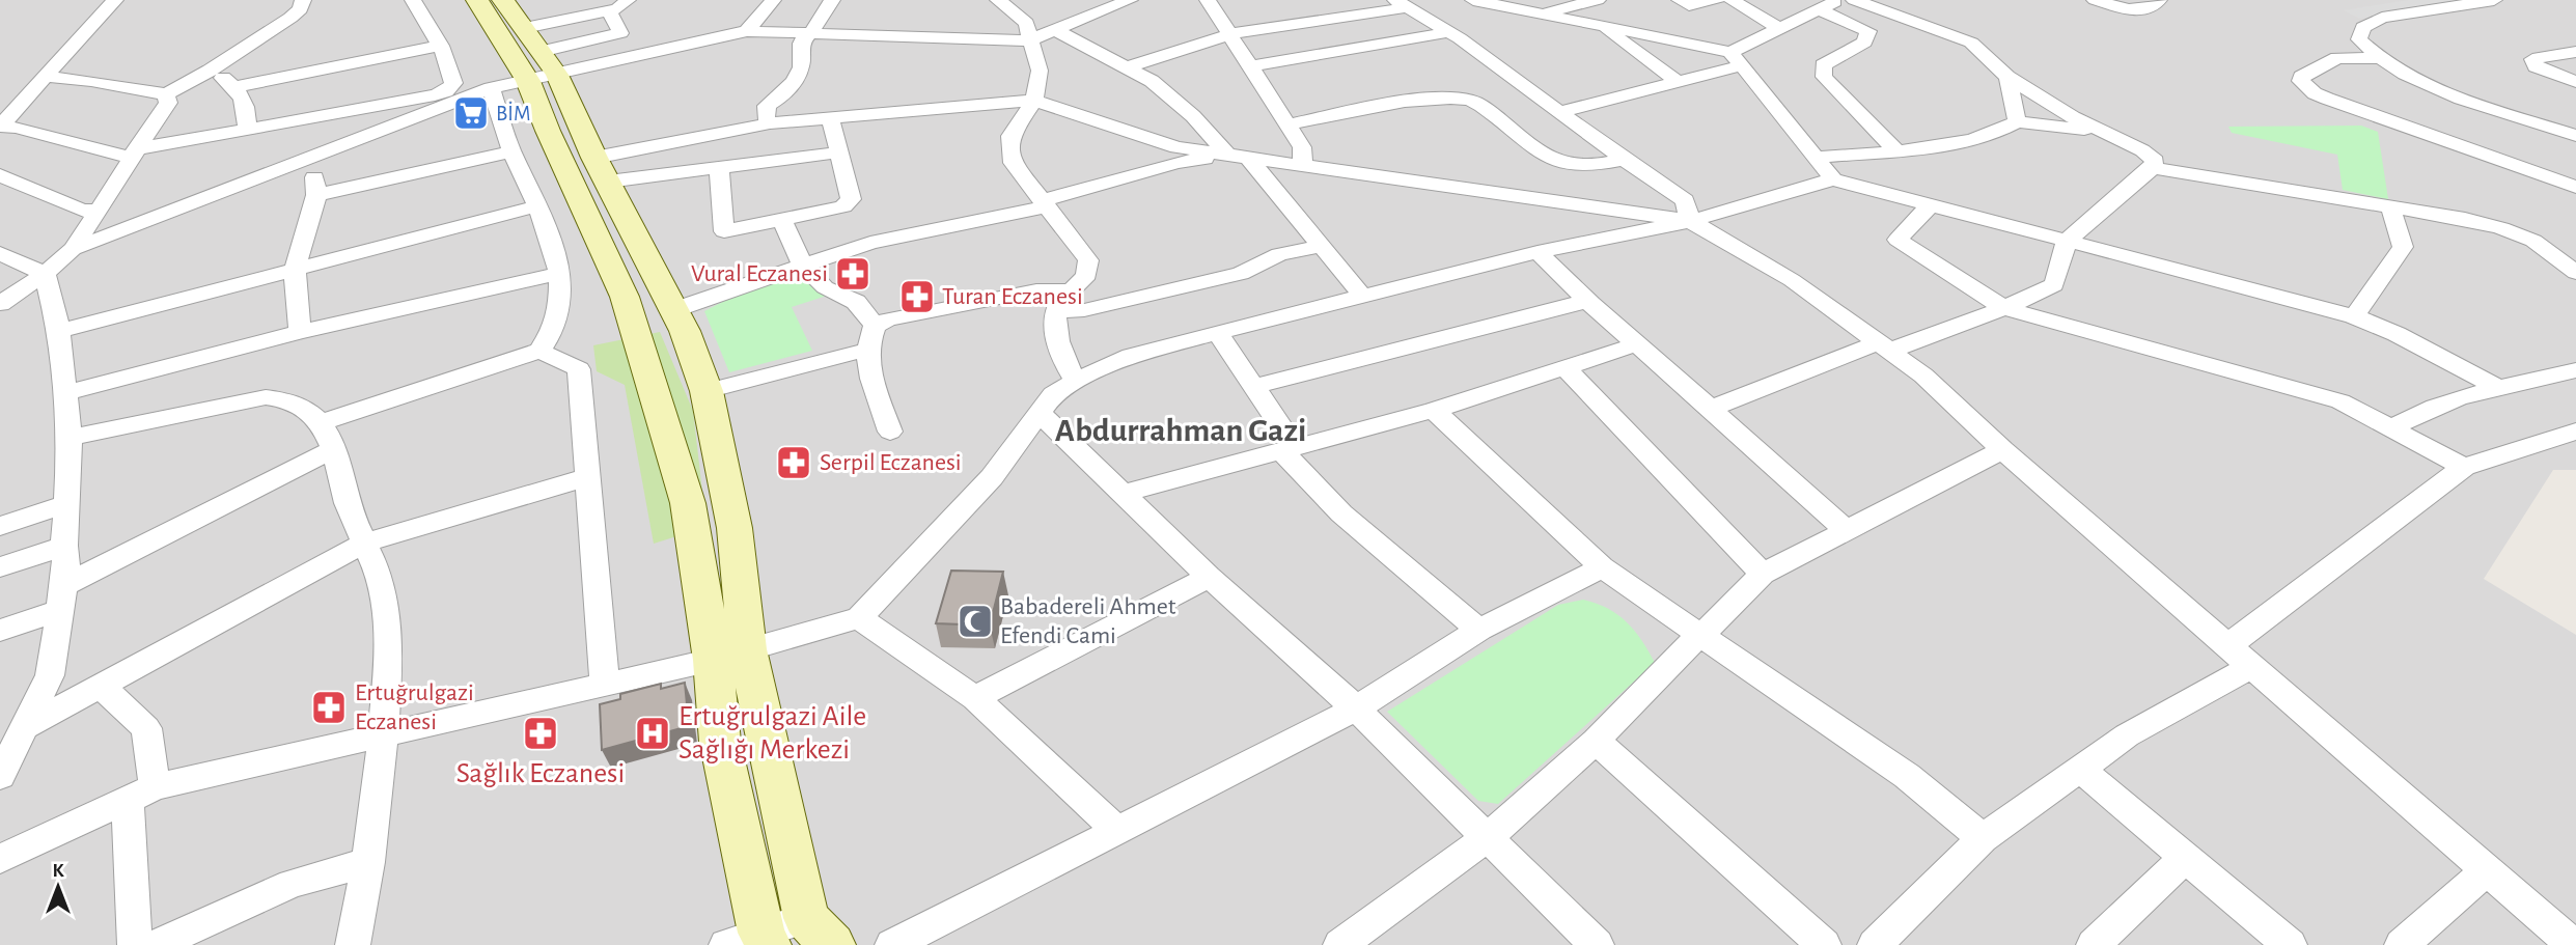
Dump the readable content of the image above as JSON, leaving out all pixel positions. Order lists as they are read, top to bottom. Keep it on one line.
{"districts":["Abdurrahman Gazi"],"places":{"supermarket":["BİM"],"pharmacy":["Vural Eczanesi","Turan Eczanesi","Serpil Eczanesi","Ertuğrulgazi Eczanesi","Sağlık Eczanesi"],"mosque":["Babadereli Ahmet Efendi Cami"],"hospital":["Ertuğrulgazi Aile Sağlığı Merkezi"]},"north":"top"}
